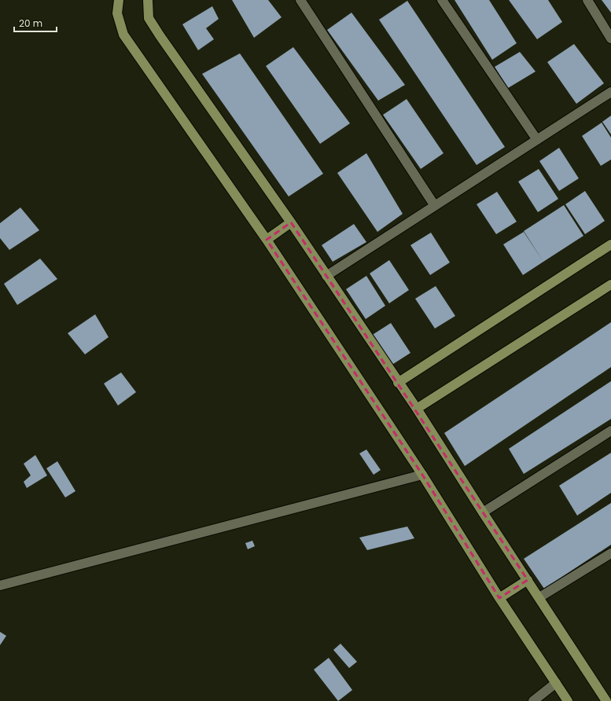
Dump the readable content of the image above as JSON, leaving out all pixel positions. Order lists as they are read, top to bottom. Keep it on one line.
{"scale_bar":"20 m"}
